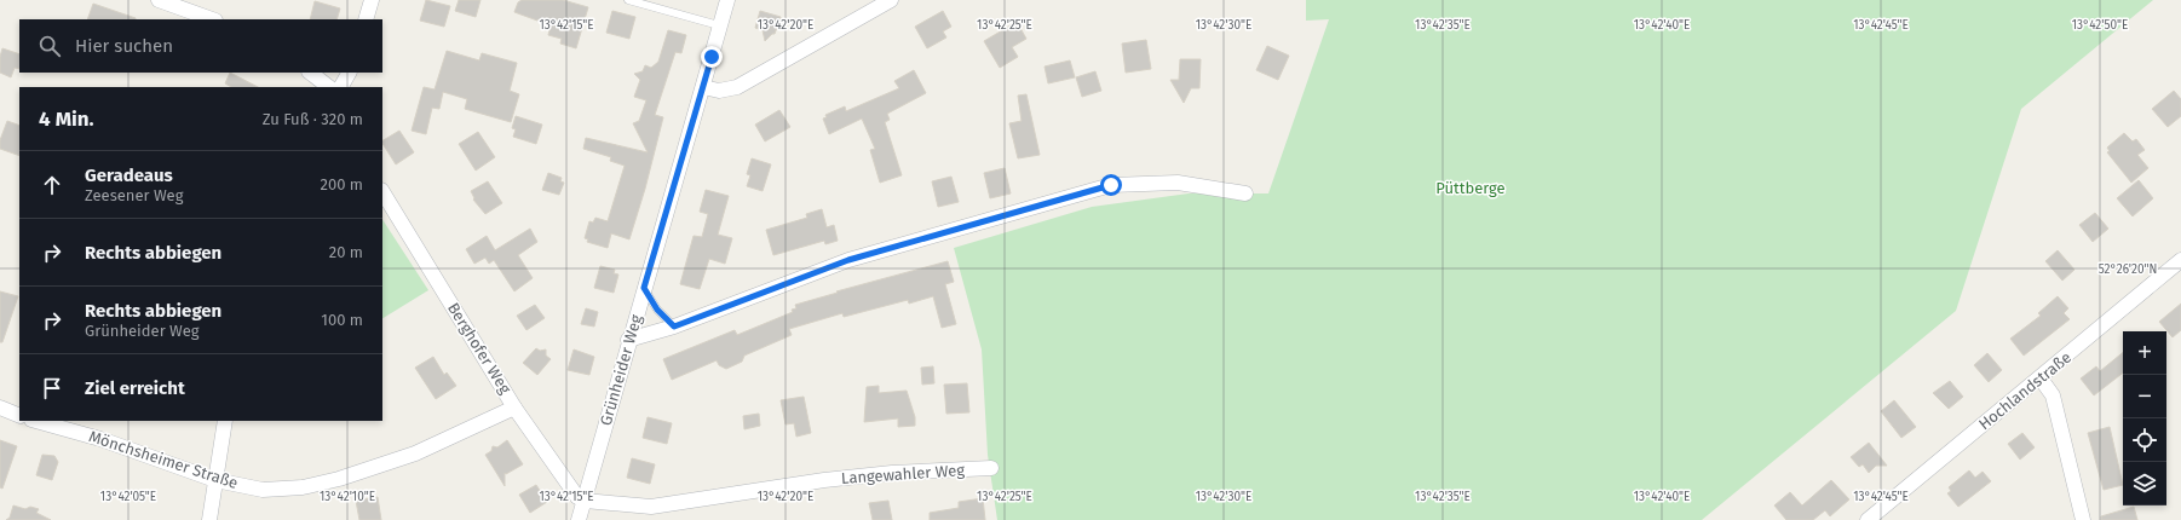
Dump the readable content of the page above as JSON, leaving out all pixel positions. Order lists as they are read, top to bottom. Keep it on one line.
{"streets":{"street":["Berghofer Weg","Grünheider Weg","Hochlandstraße","Mönchsheimer Straße","Langewahler Weg"]},"crossings":[["Berghofer Weg","Grünheider Weg"],["Berghofer Weg","Mönchsheimer Straße"],["Berghofer Weg","Langewahler Weg"],["Grünheider Weg","Langewahler Weg"]],"parks":["Püttberge"],"page":{"search":"Hier suchen","heading":["4 Min.","Zu Fuß · 320 m"],"list":[["Geradeaus","Zeesener Weg","200 m"],["Rechts abbiegen","20 m"],["Rechts abbiegen","Grünheider Weg","100 m"],"Ziel erreicht"],"map_buttons":["+","−"]},"coordinates":["13°42'15\"E","13°42'20\"E","13°42'25\"E","13°42'30\"E","13°42'35\"E","13°42'40\"E","13°42'45\"E","13°42'50\"E","52°26'20\"N","13°42'05\"E","13°42'10\"E"]}
